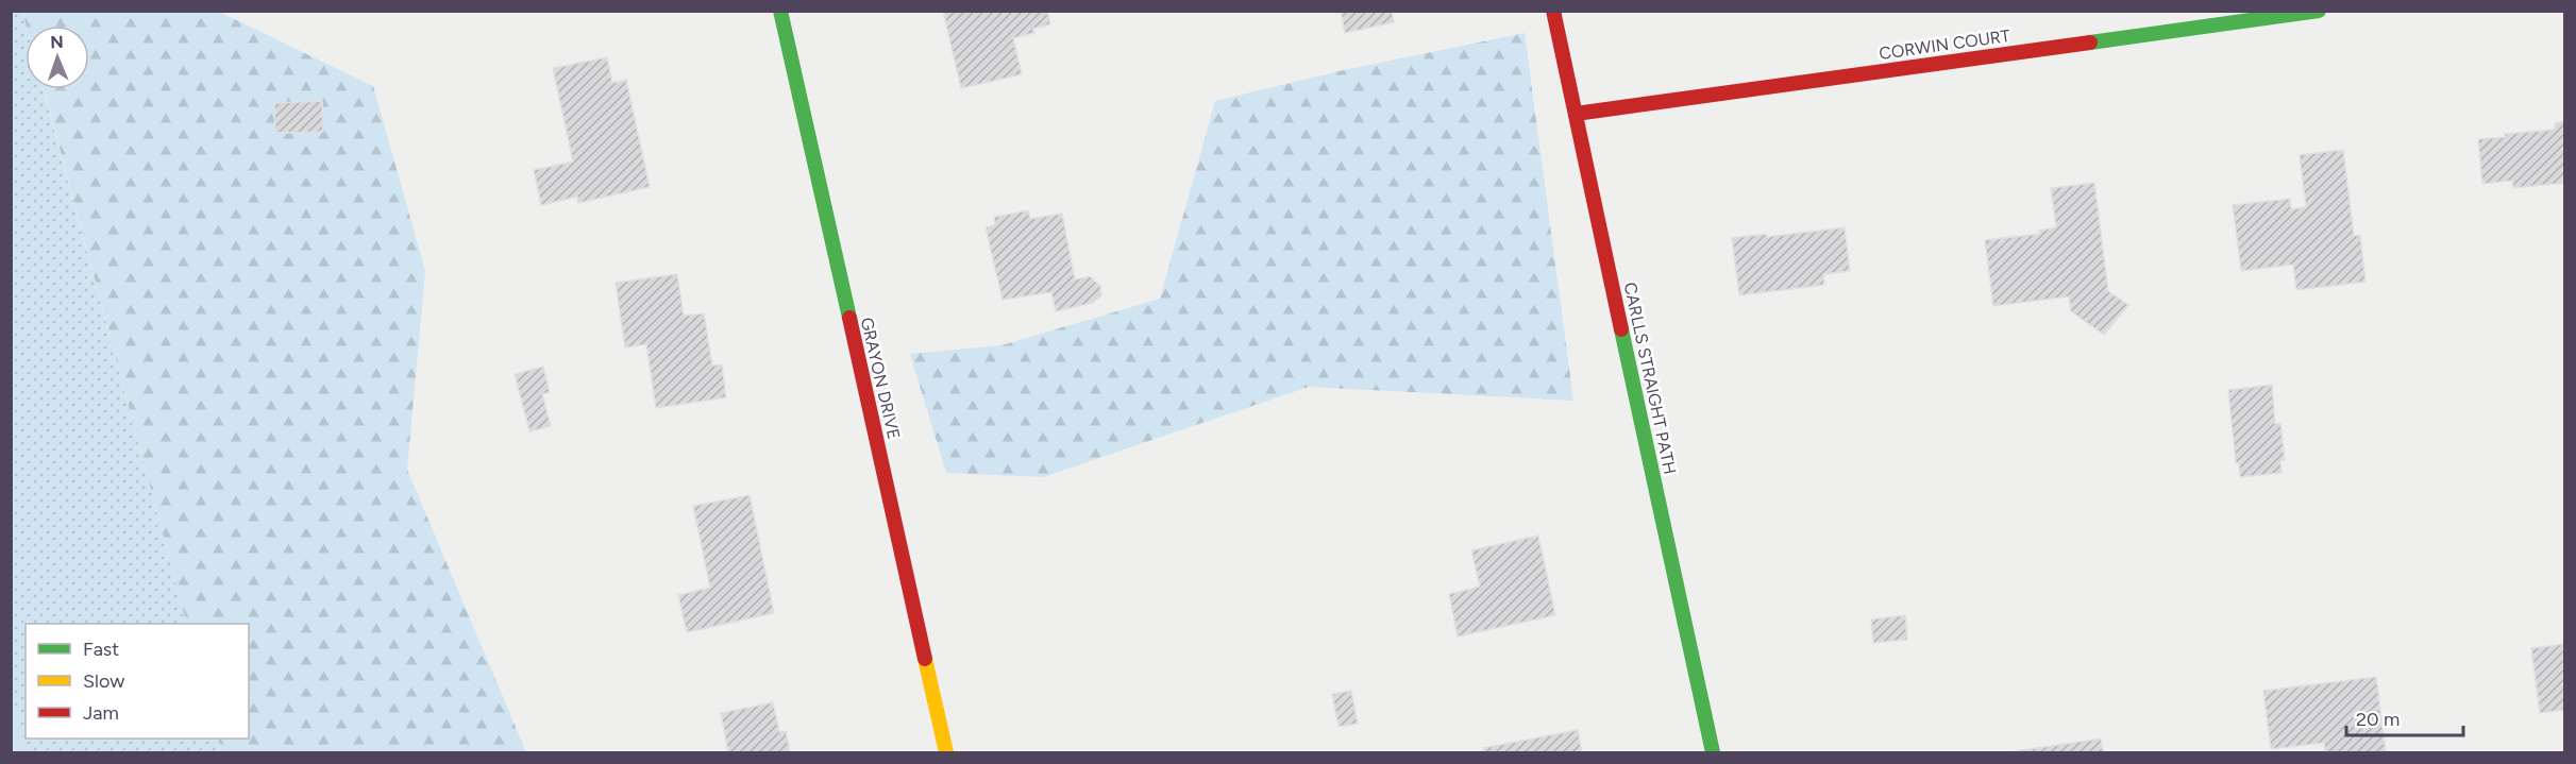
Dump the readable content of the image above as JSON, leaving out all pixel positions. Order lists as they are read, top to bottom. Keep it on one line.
{"streets":{"street":["CORWIN COURT","GRAYON DRIVE","CARLLS STRAIGHT PATH"]},"crossings":[["CORWIN COURT","CARLLS STRAIGHT PATH"]],"legend":["Fast","Slow","Jam"],"scale_bar":"20 m","north":"top"}
